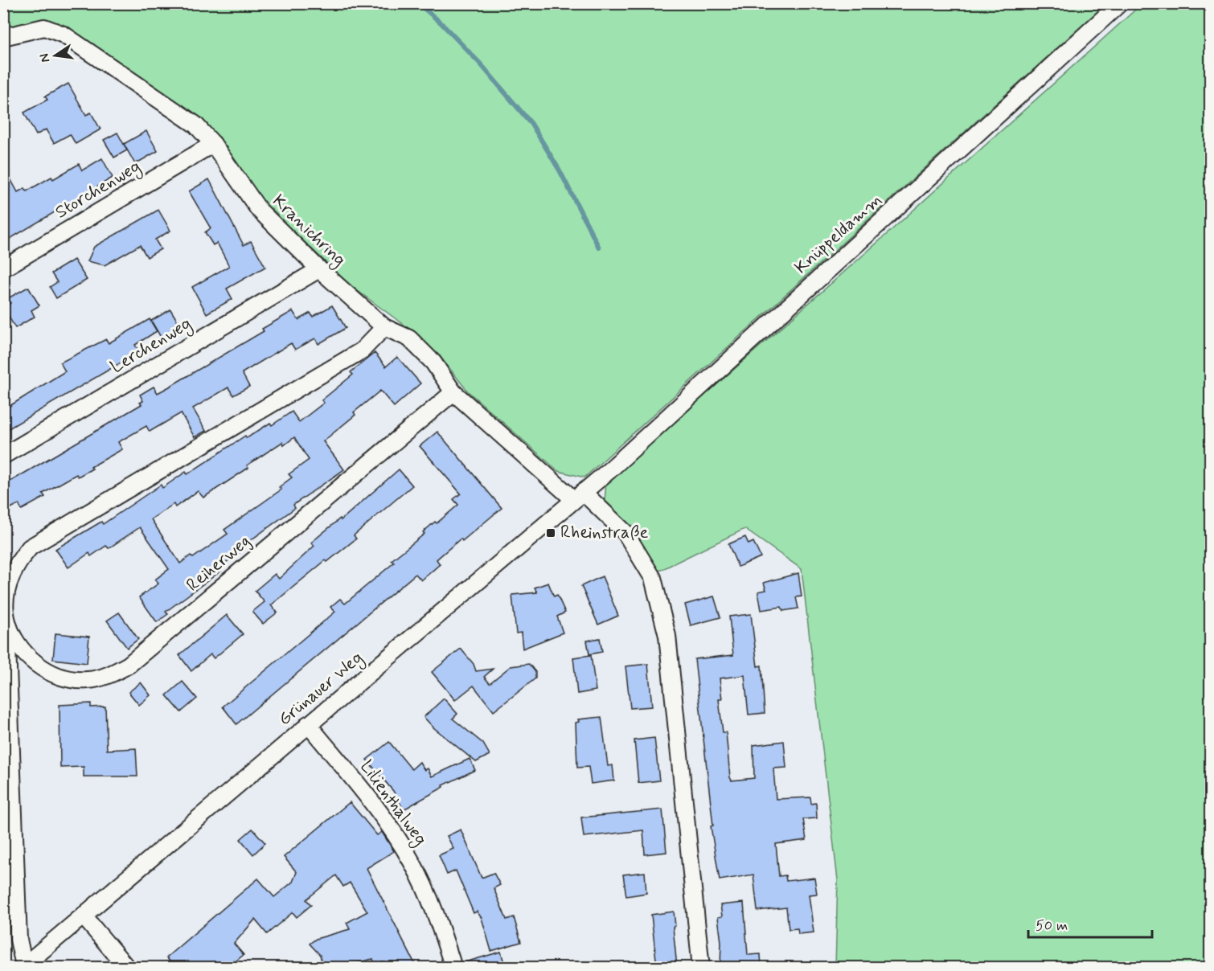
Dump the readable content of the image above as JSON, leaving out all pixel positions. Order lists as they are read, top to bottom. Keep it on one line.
{"streets":{"street":["Storchenweg","Kranichring","Knüppeldamm","Lerchenweg","Reiherweg","Grünauer Weg","Lilienthalweg"]},"crossings":[["Storchenweg","Kranichring"],["Kranichring","Knüppeldamm"],["Kranichring","Lerchenweg"],["Kranichring","Reiherweg"],["Kranichring","Grünauer Weg"],["Knüppeldamm","Grünauer Weg"],["Reiherweg","Grünauer Weg"],["Grünauer Weg","Lilienthalweg"]],"places":{"transit":["Rheinstraße"]},"scale_bar":"50 m","north":"left"}
